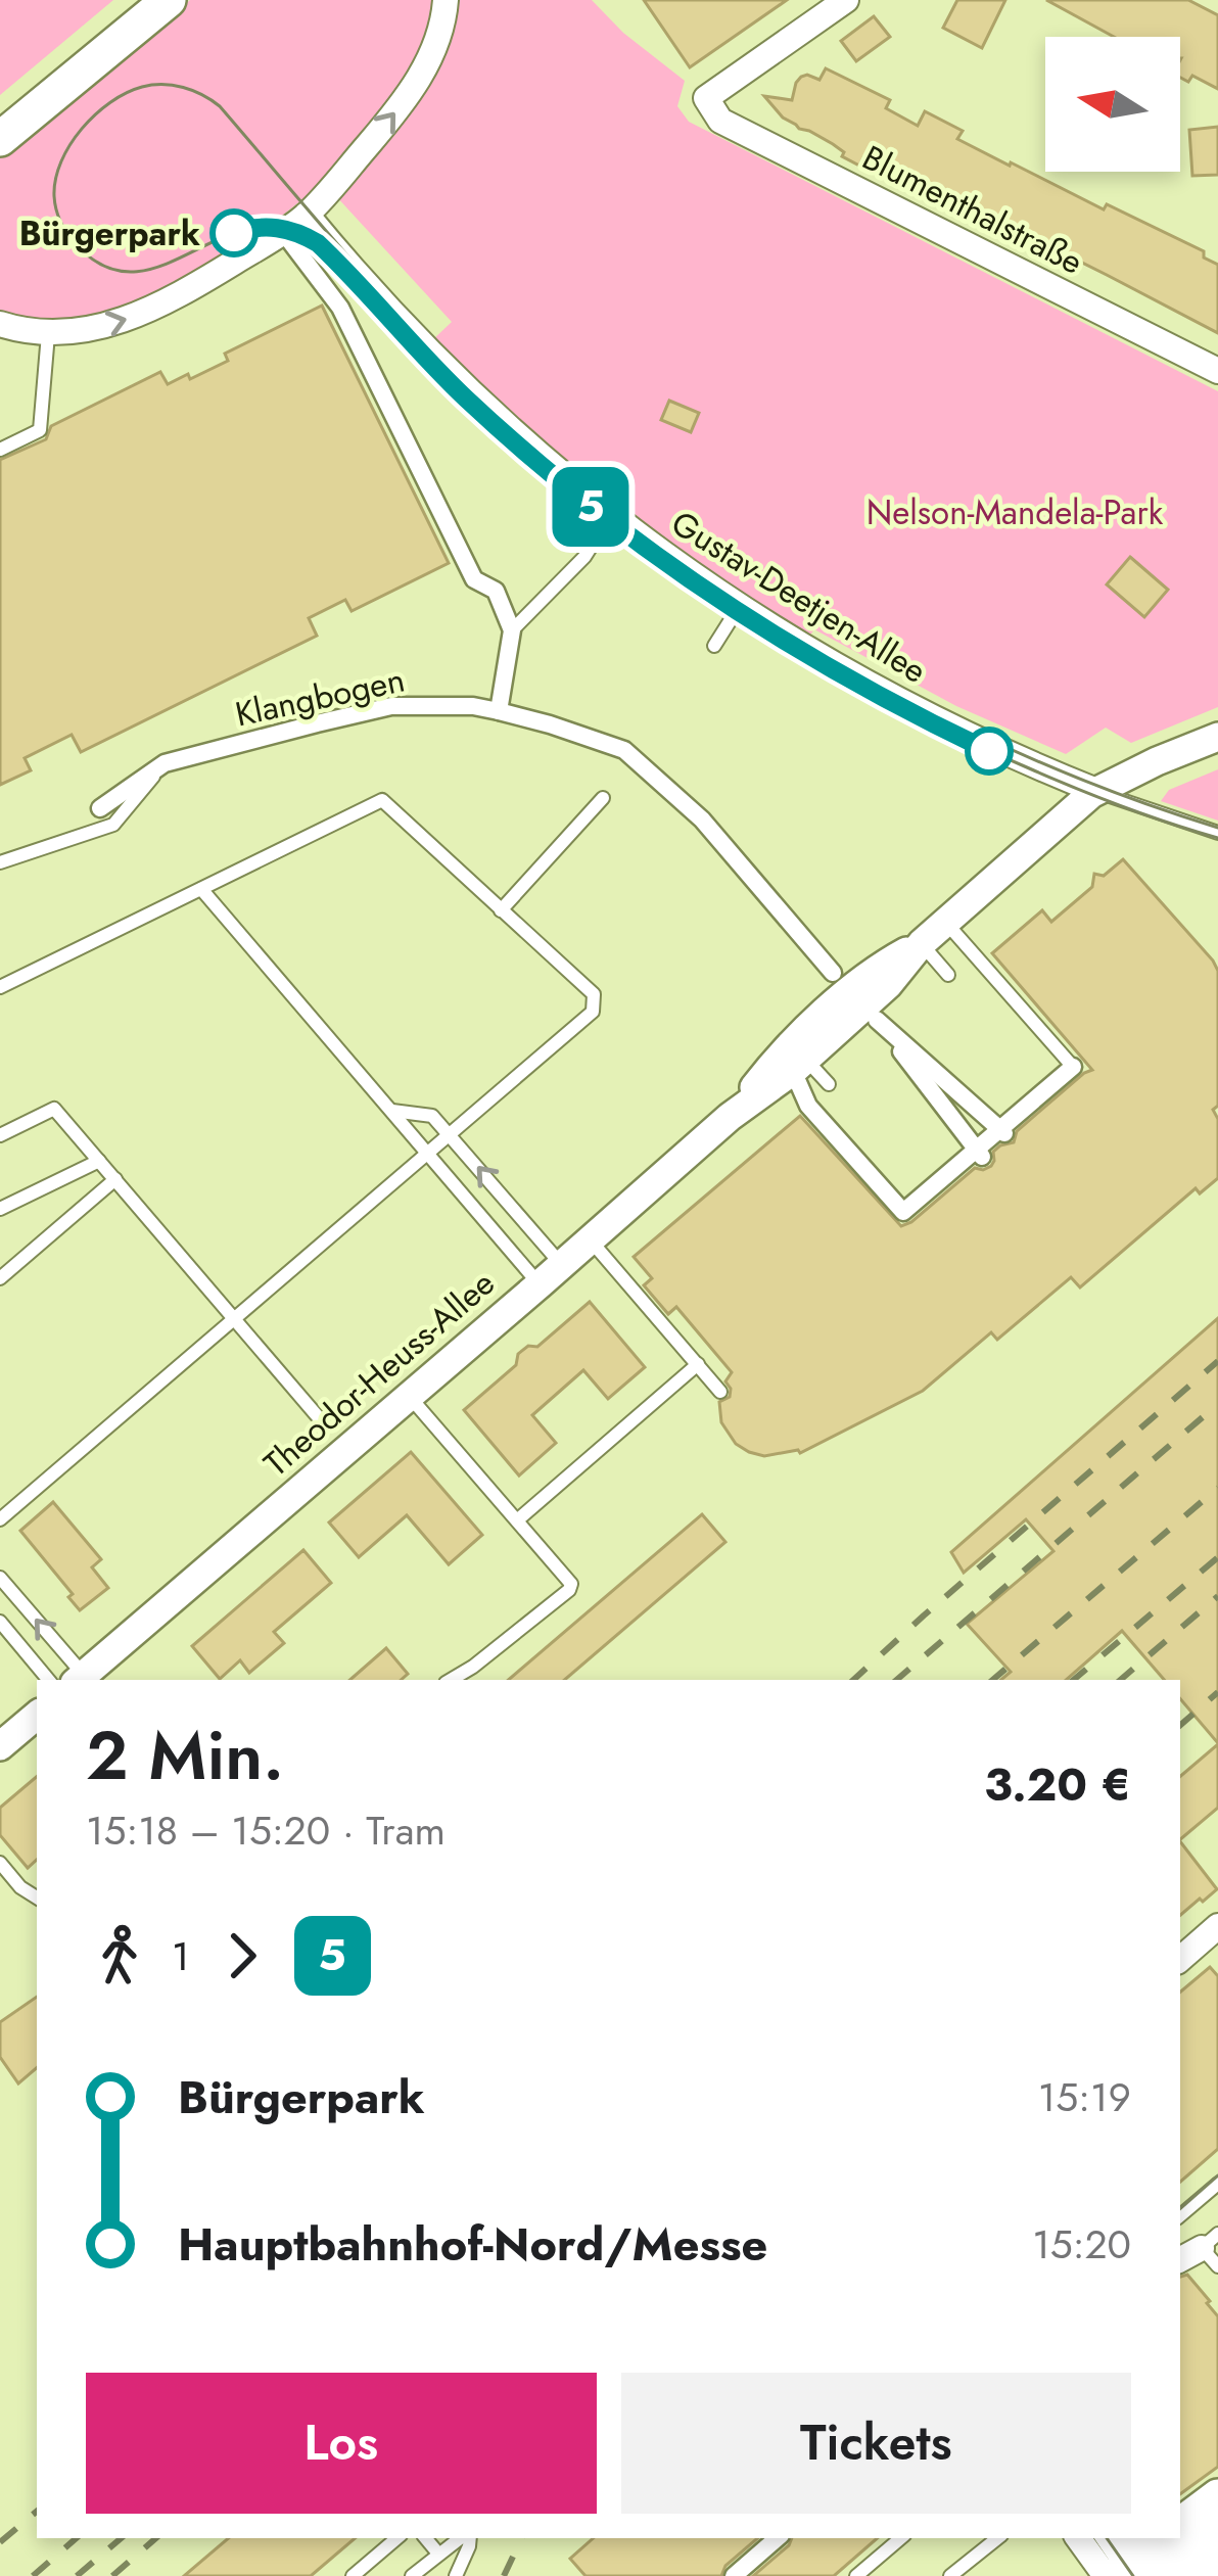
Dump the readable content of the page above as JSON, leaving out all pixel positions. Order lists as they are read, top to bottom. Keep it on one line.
{"streets":{"street":["Blumenthalstraße","Gustav-Deetjen-Allee","Klangbogen","Theodor-Heuss-Allee"]},"crossings":[["Gustav-Deetjen-Allee","Theodor-Heuss-Allee"]],"parks":["Nelson-Mandela-Park"],"places":["Bürgerpark"],"lines":["tram line 5"],"north":"left","page":{"on_map":"5","heading":["2 Min.","15:18 – 15:20 · Tram","3.20 €"],"legs":["1","5"],"list":[{"name":"Bürgerpark","value":"15:19"},{"name":"Hauptbahnhof-Nord/Messe","value":"15:20"}],"buttons":["Los","Tickets"]}}
